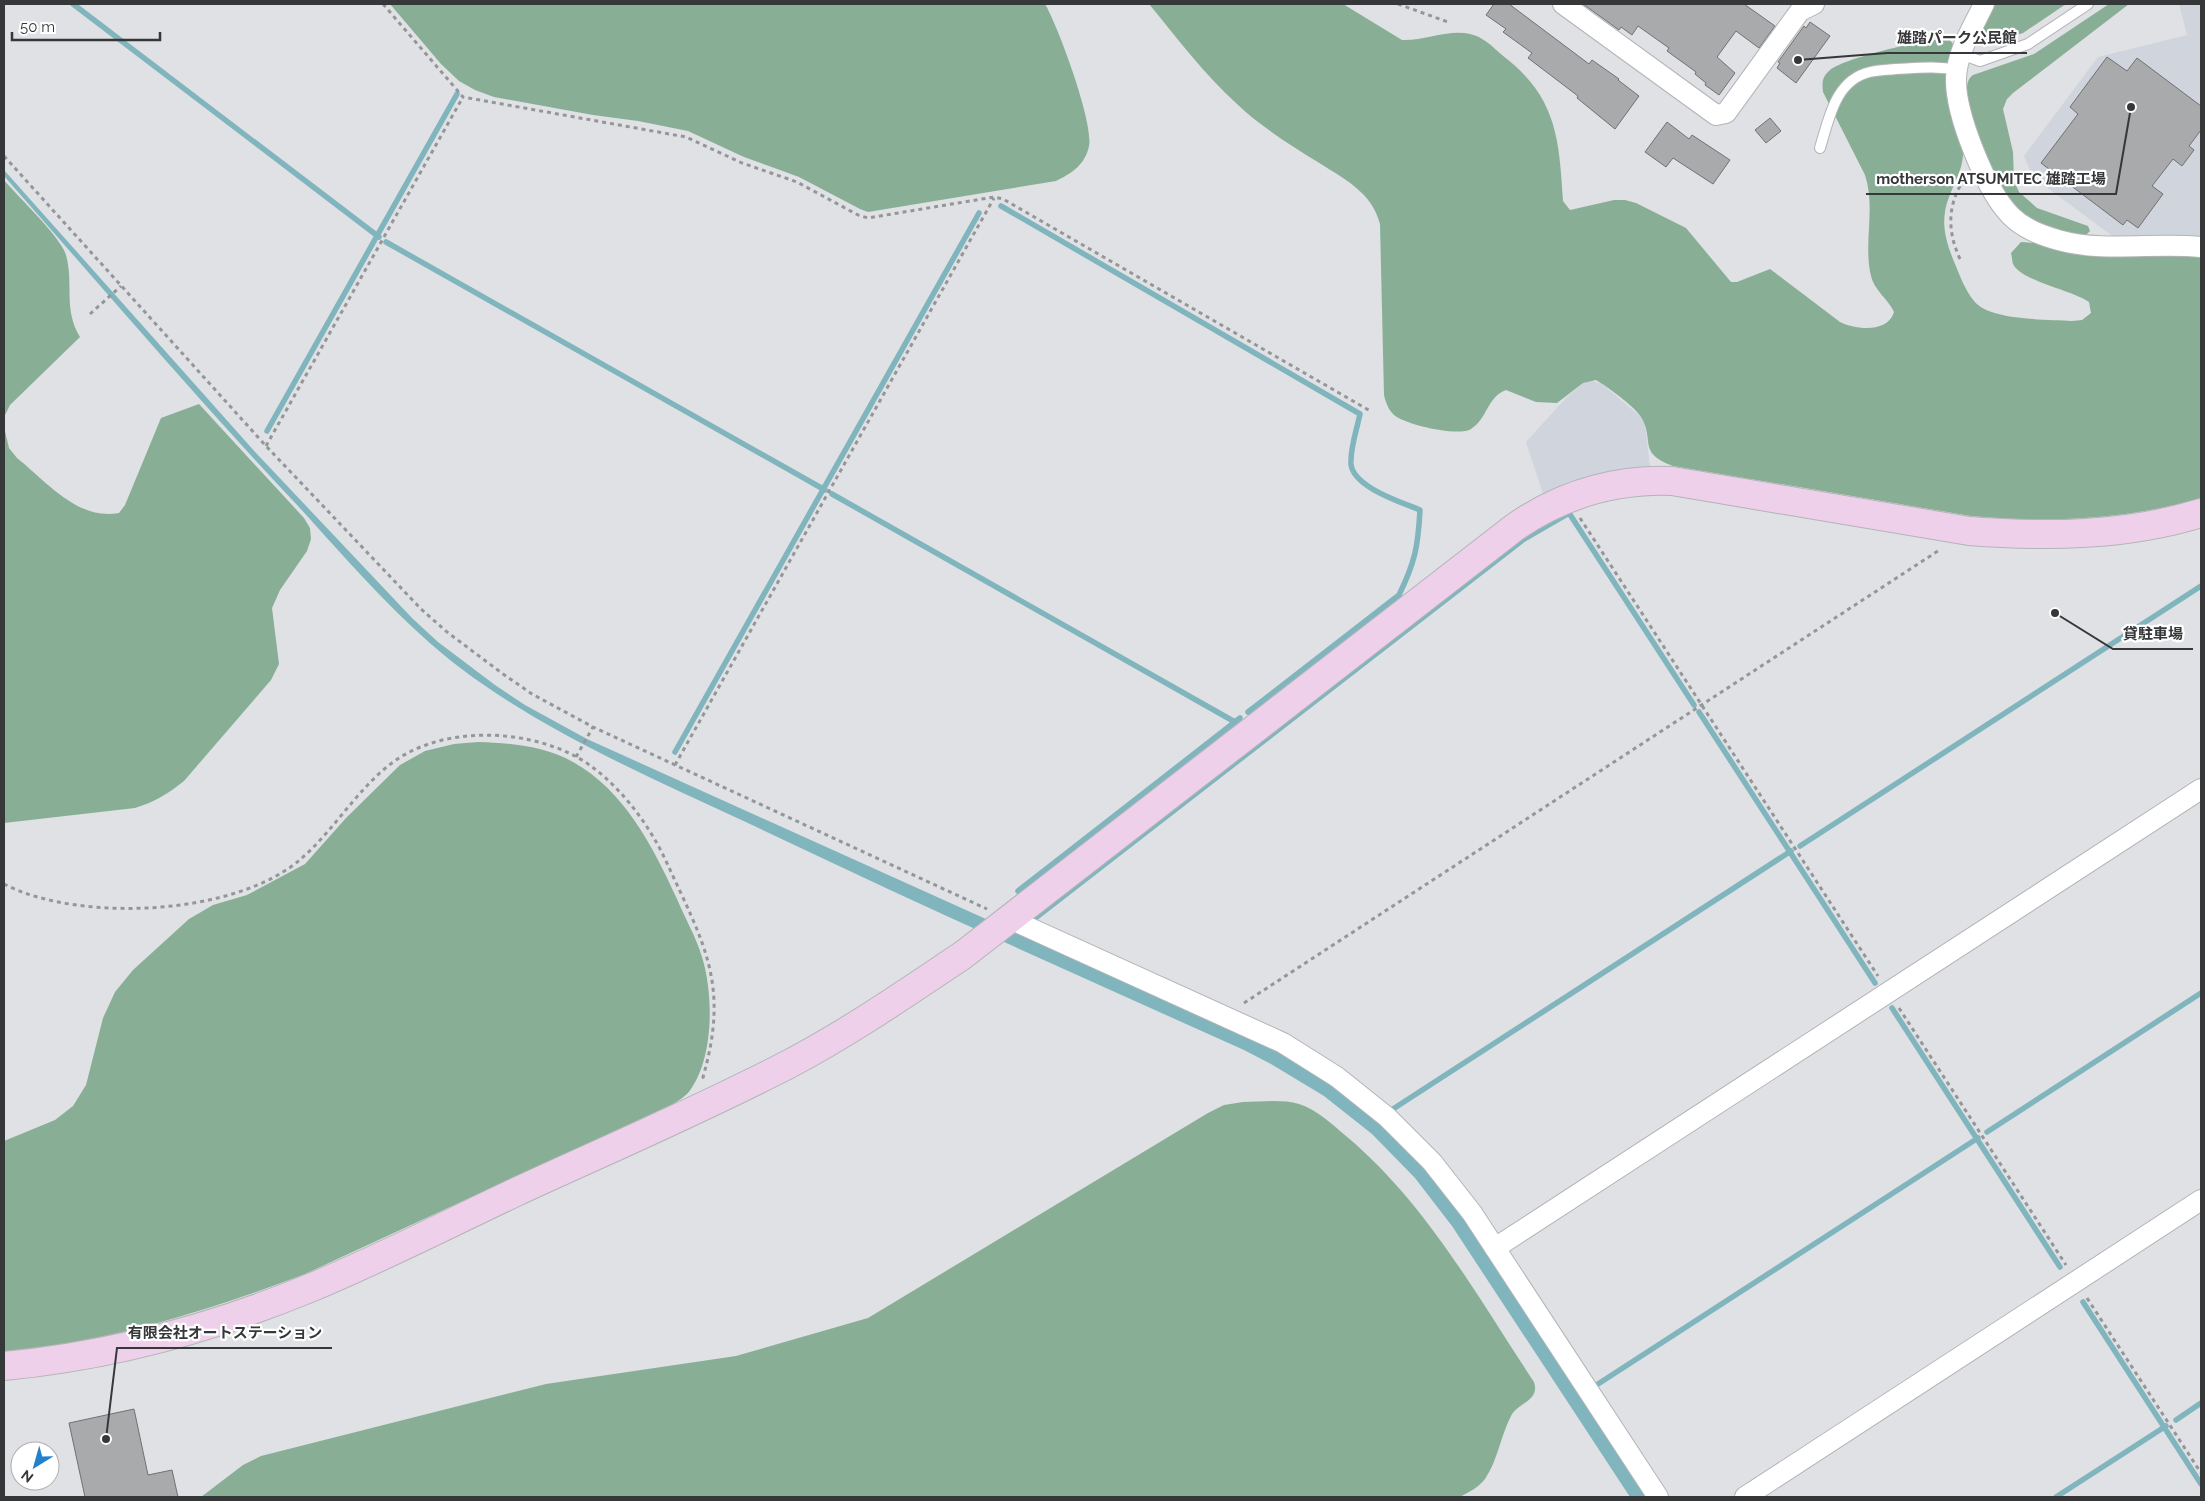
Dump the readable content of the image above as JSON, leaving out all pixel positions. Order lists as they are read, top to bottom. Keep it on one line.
{"places":["雄踏パーク公民館","motherson ATSUMITEC 雄踏工場","貸駐車場","有限会社オートステーション"],"scale_bar":"50 m","north":"bottom left"}
